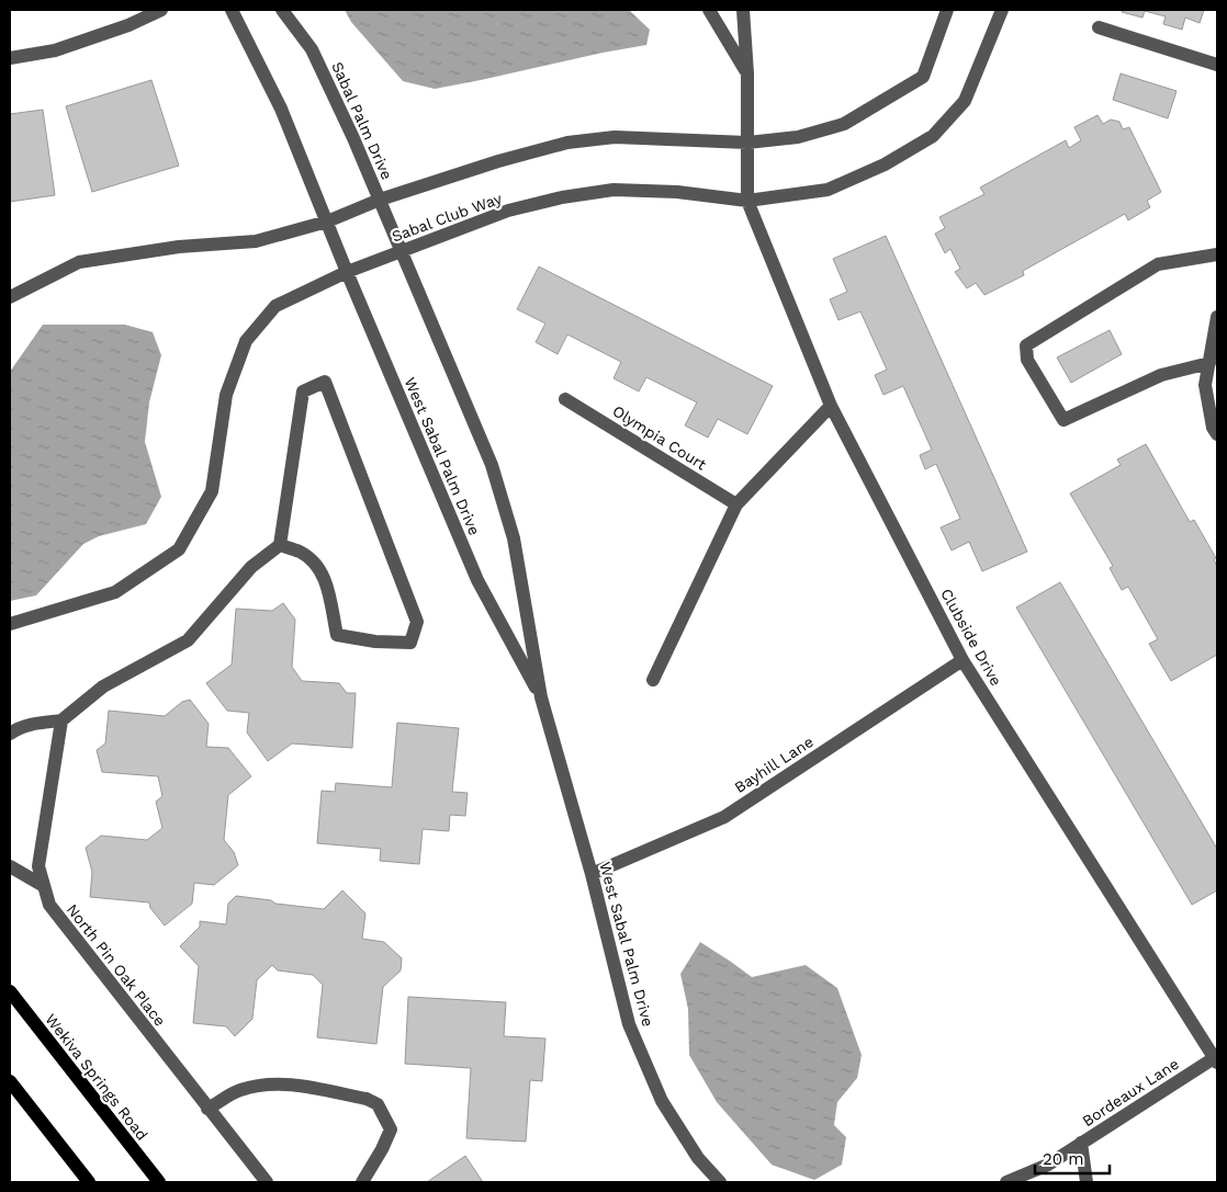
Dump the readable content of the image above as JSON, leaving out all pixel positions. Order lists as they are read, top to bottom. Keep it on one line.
{"streets":{"main road":["Wekiva Springs Road"],"street":["Sabal Palm Drive","Sabal Club Way","Olympia Court","West Sabal Palm Drive","Clubside Drive","Bayhill Lane","North Pin Oak Place","Bordeaux Lane"]},"crossings":[["Sabal Palm Drive","Sabal Club Way"],["Sabal Palm Drive","West Sabal Palm Drive"],["Sabal Club Way","West Sabal Palm Drive"],["Sabal Club Way","Clubside Drive"],["West Sabal Palm Drive","Bayhill Lane"],["Clubside Drive","Bayhill Lane"],["Clubside Drive","Bordeaux Lane"]],"scale_bar":"20 m"}
